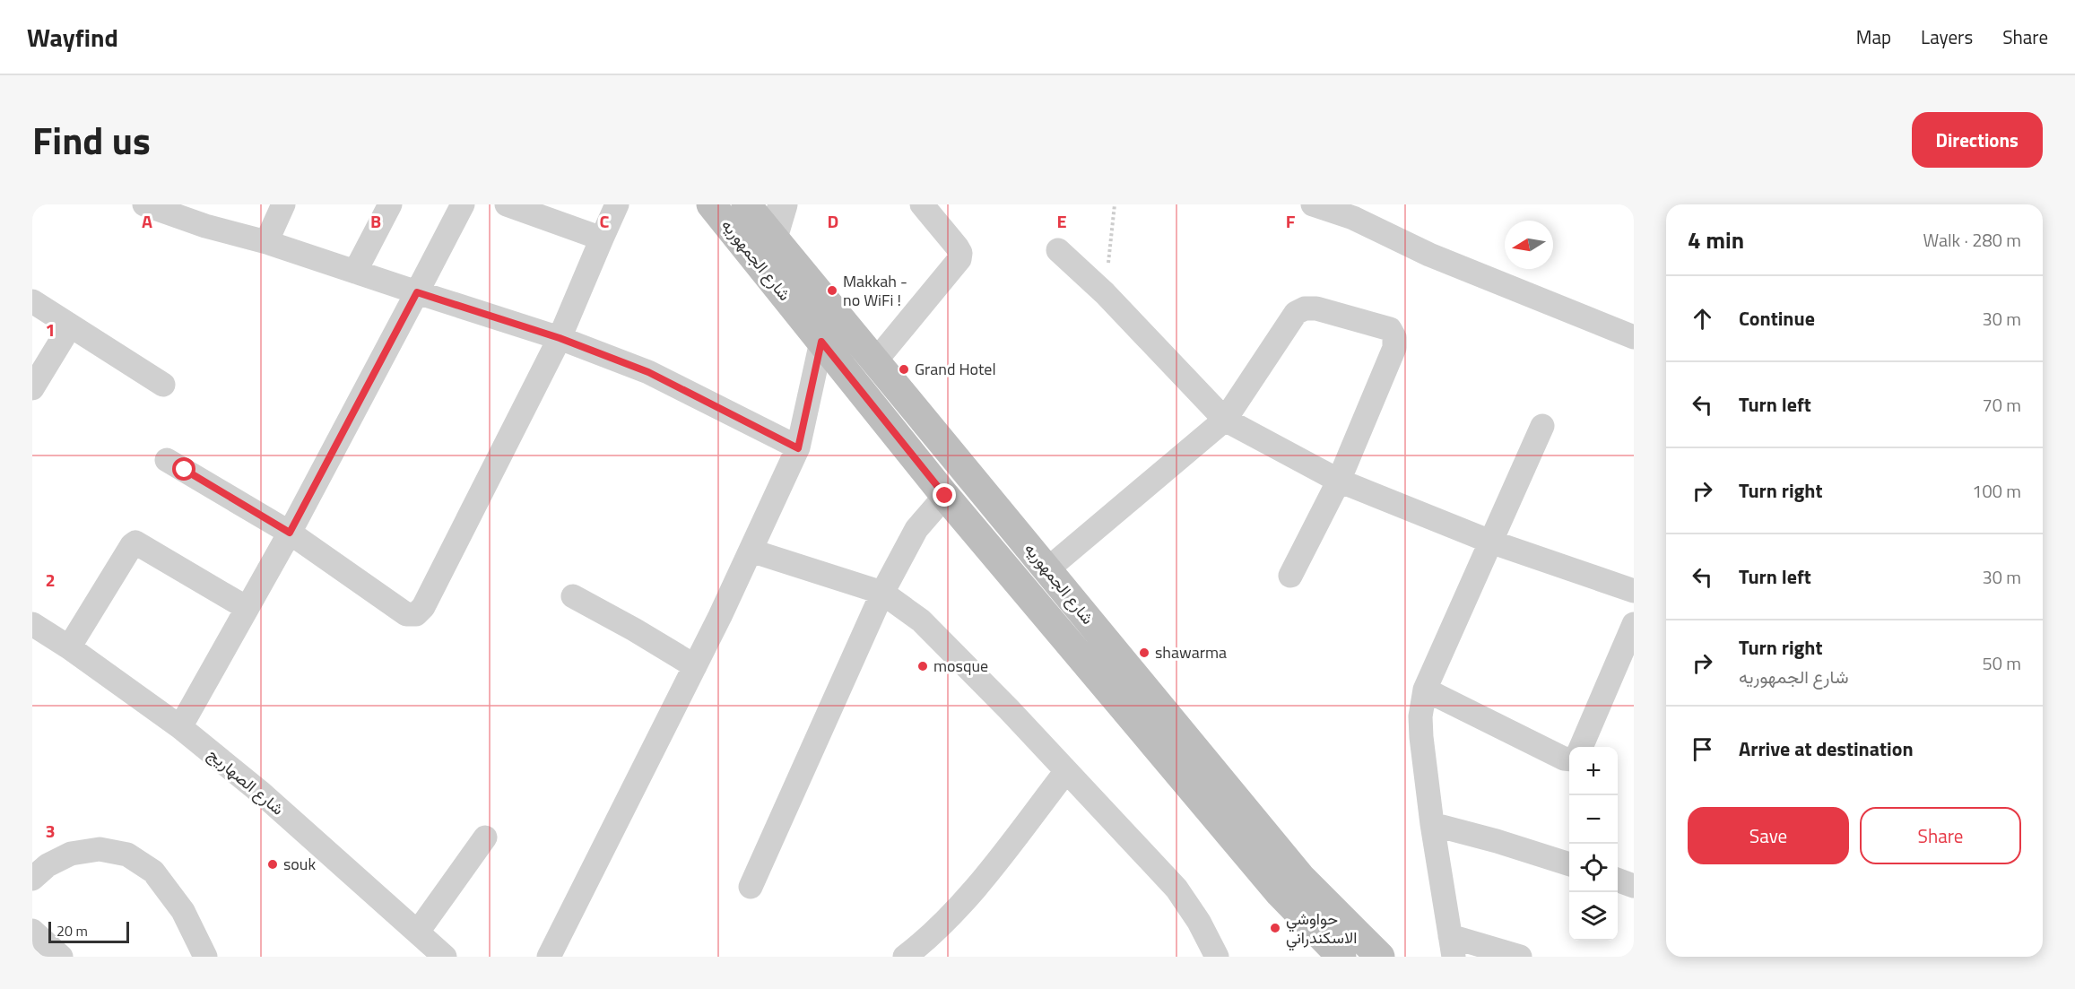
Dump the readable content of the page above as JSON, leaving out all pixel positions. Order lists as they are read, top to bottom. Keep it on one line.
{"streets":{"main road":["شارع الجمهوريه"],"street":["شارع الصهاريج"]},"places":["Makkah - no WiFi !","Grand Hotel","shawarma","mosque","souk","حواوشي الاسكندراني"],"scale_bar":"20 m","north":"left","page":{"header":"Wayfind","nav":["Map","Layers","Share"],"title":"Find us","buttons":["Directions",["Save","Share"]],"heading":["4 min","Walk · 280 m"],"list":[["Continue","30 m"],["Turn left","70 m"],["Turn right","100 m"],["Turn left","30 m"],["Turn right","شارع الجمهوريه","50 m"],"Arrive at destination"],"map_buttons":["+","−"],"scale":"20 m"},"grid":{"columns":["A","B","C","D","E","F"],"rows":["1","2","3"]}}
